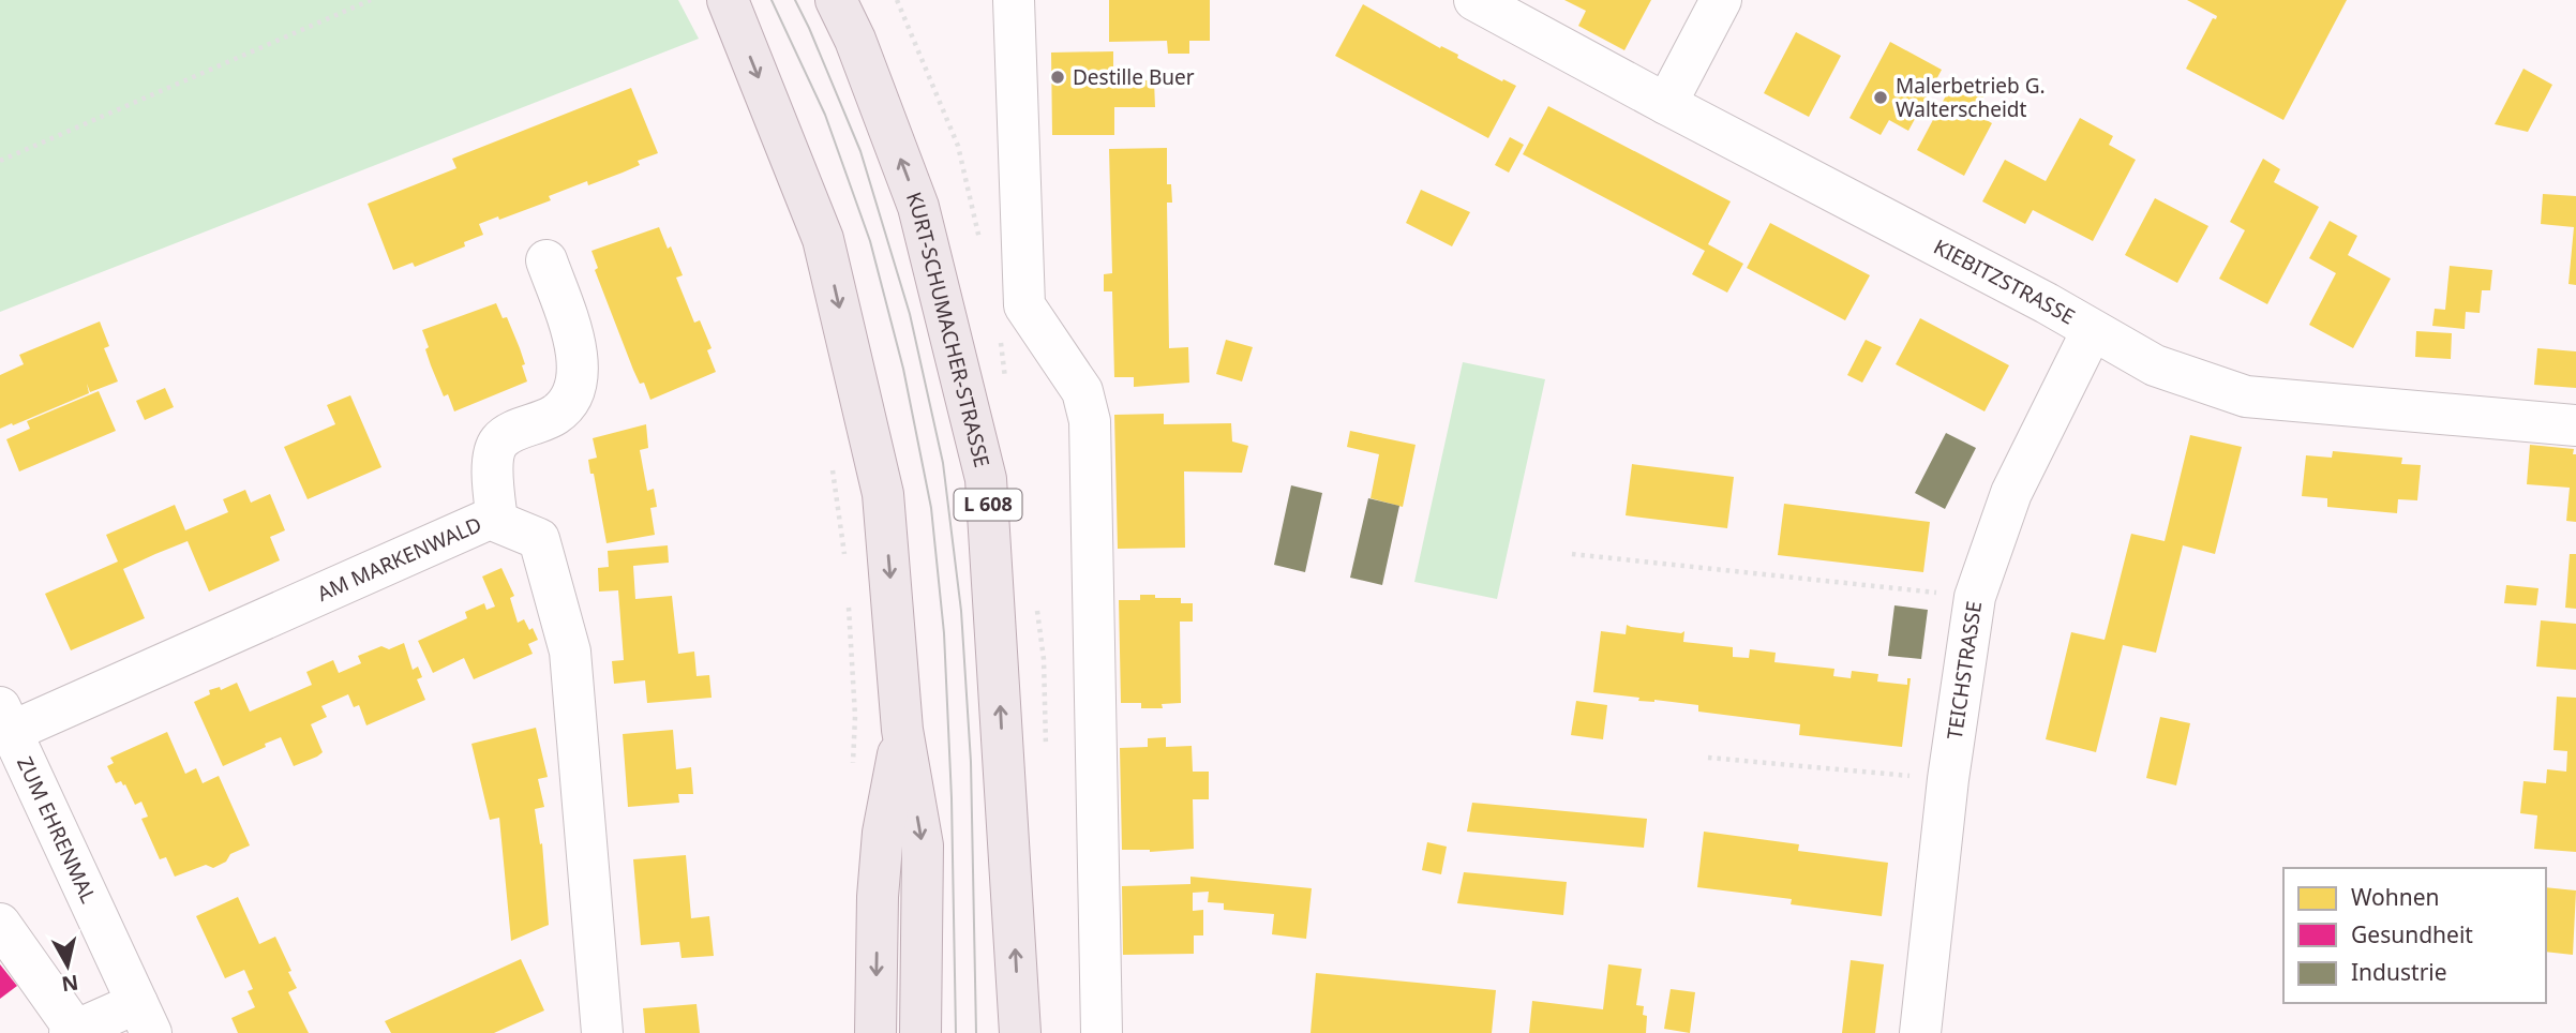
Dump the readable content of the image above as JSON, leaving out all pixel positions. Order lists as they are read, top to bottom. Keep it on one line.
{"streets":{"main road":["KURT-SCHUMACHER-STRASSE","L 608"],"street":["KIEBITZSTRASSE","AM MARKENWALD","TEICHSTRASSE","ZUM EHRENMAL"]},"crossings":[["KIEBITZSTRASSE","TEICHSTRASSE"],["AM MARKENWALD","ZUM EHRENMAL"]],"places":["Destille Buer","Malerbetrieb G. Walterscheidt"],"legend":["Wohnen","Gesundheit","Industrie"],"north":"bottom"}
